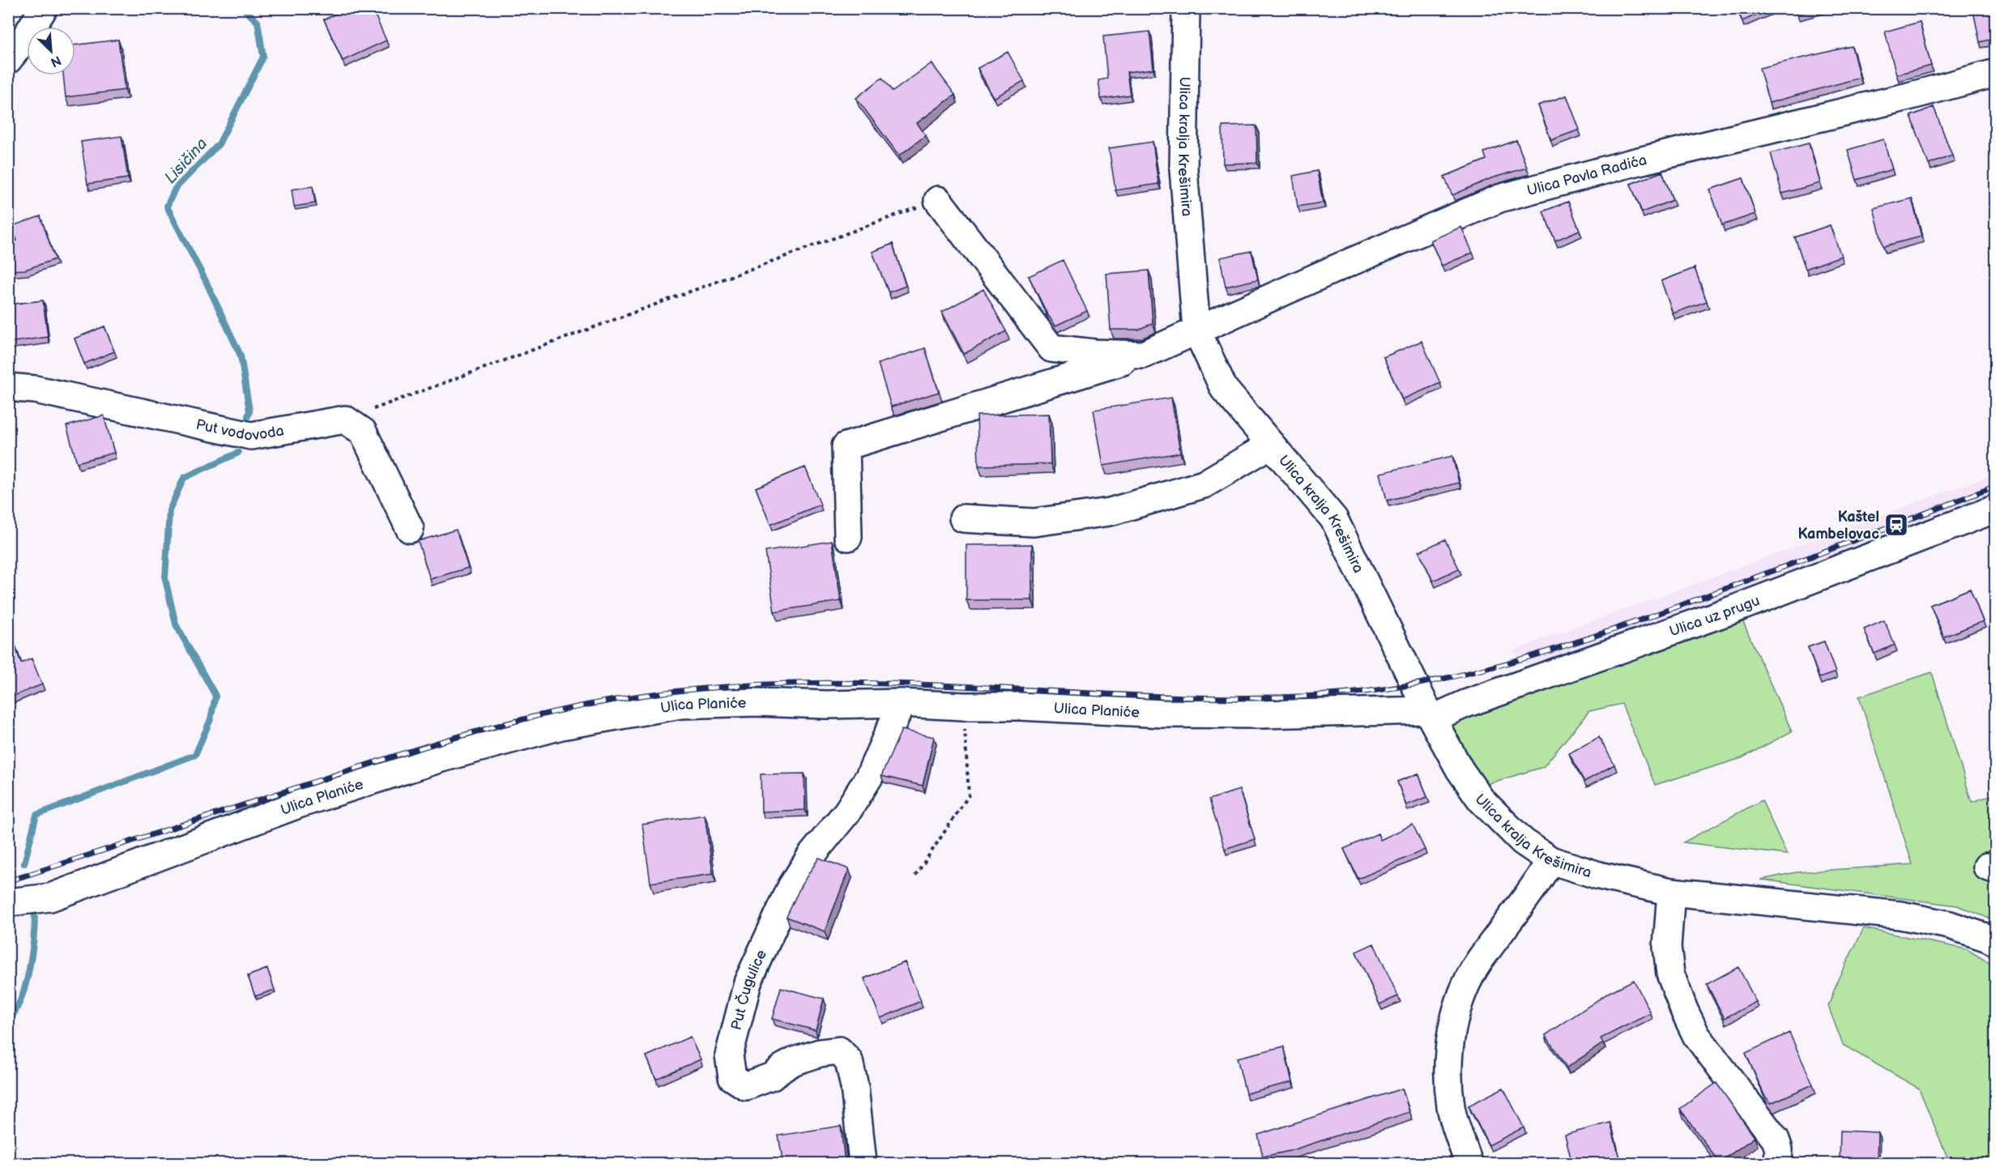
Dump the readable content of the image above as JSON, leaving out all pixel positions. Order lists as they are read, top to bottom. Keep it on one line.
{"streets":{"street":["Ulica kralja Krešimira","Ulica Pavla Radića","Put vodovoda","Ulica uz prugu","Ulica Planiće","Put Čugulice"]},"crossings":[["Ulica kralja Krešimira","Ulica Pavla Radića"],["Ulica kralja Krešimira","Ulica uz prugu"],["Ulica kralja Krešimira","Ulica Planiće"],["Ulica uz prugu","Ulica Planiće"],["Ulica Planiće","Put Čugulice"]],"water":["Lisičina"],"places":{"station":["Kaštel Kambelovac"]},"north":"bottom right"}
